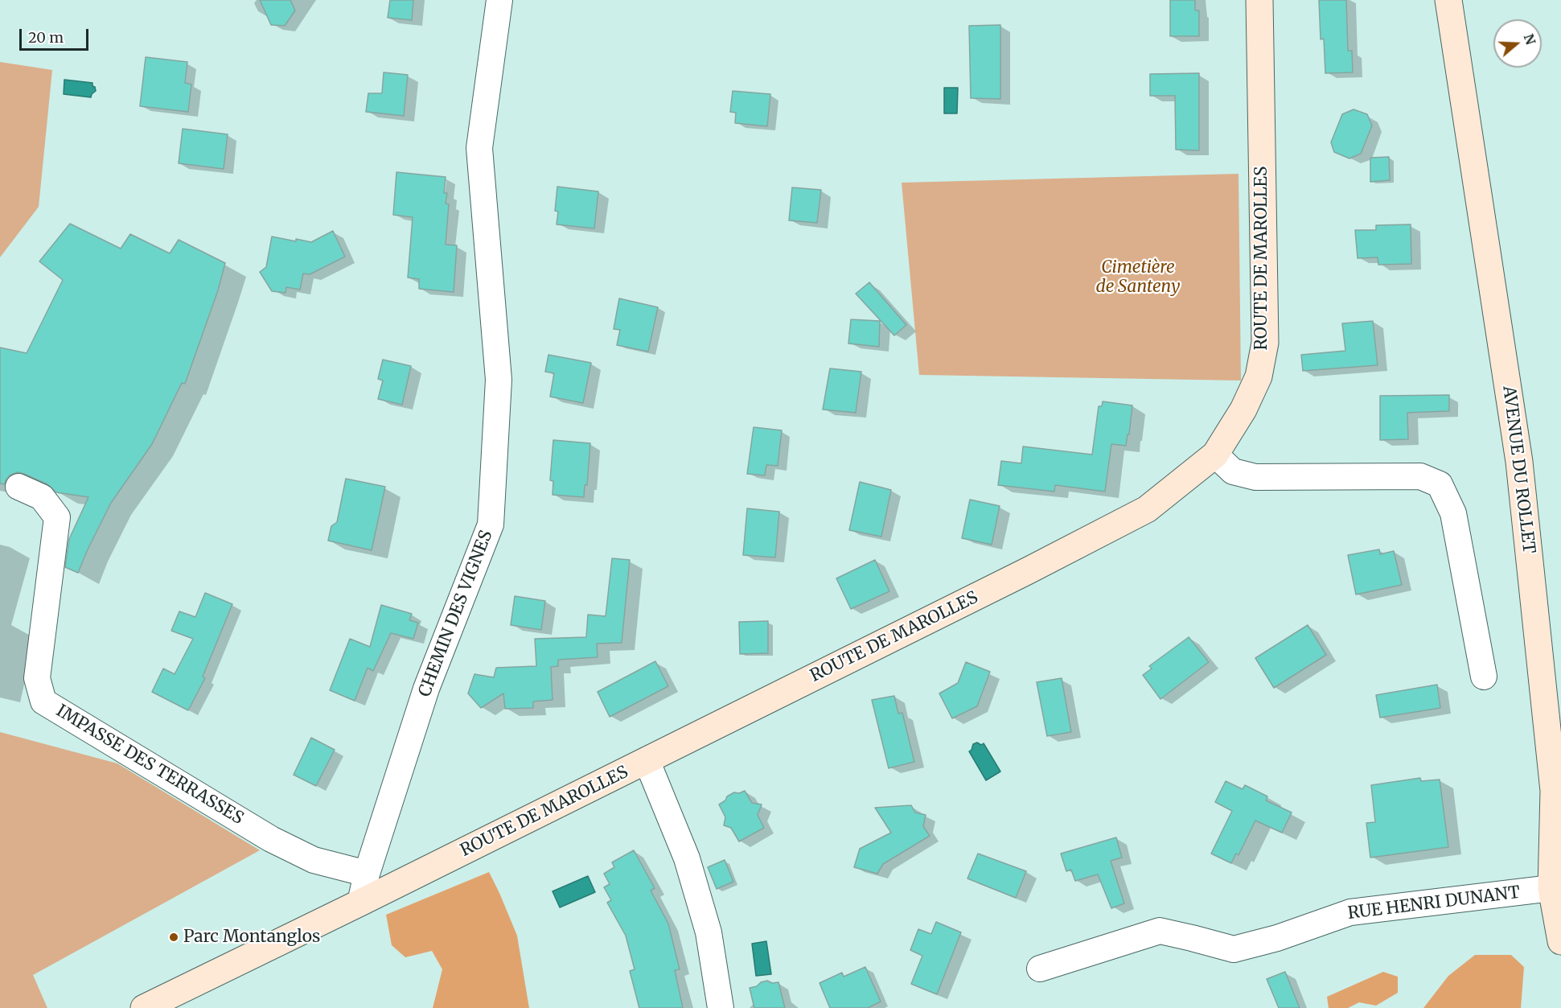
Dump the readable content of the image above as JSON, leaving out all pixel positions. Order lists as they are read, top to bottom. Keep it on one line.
{"streets":{"street":["ROUTE DE MAROLLES","AVENUE DU ROLLET","CHEMIN DES VIGNES","IMPASSE DES TERRASSES","RUE HENRI DUNANT"]},"crossings":[["ROUTE DE MAROLLES","CHEMIN DES VIGNES"],["AVENUE DU ROLLET","RUE HENRI DUNANT"],["CHEMIN DES VIGNES","IMPASSE DES TERRASSES"]],"parks":["Cimetière de Santeny"],"places":["Parc Montanglos"],"scale_bar":"20 m","north":"right"}
